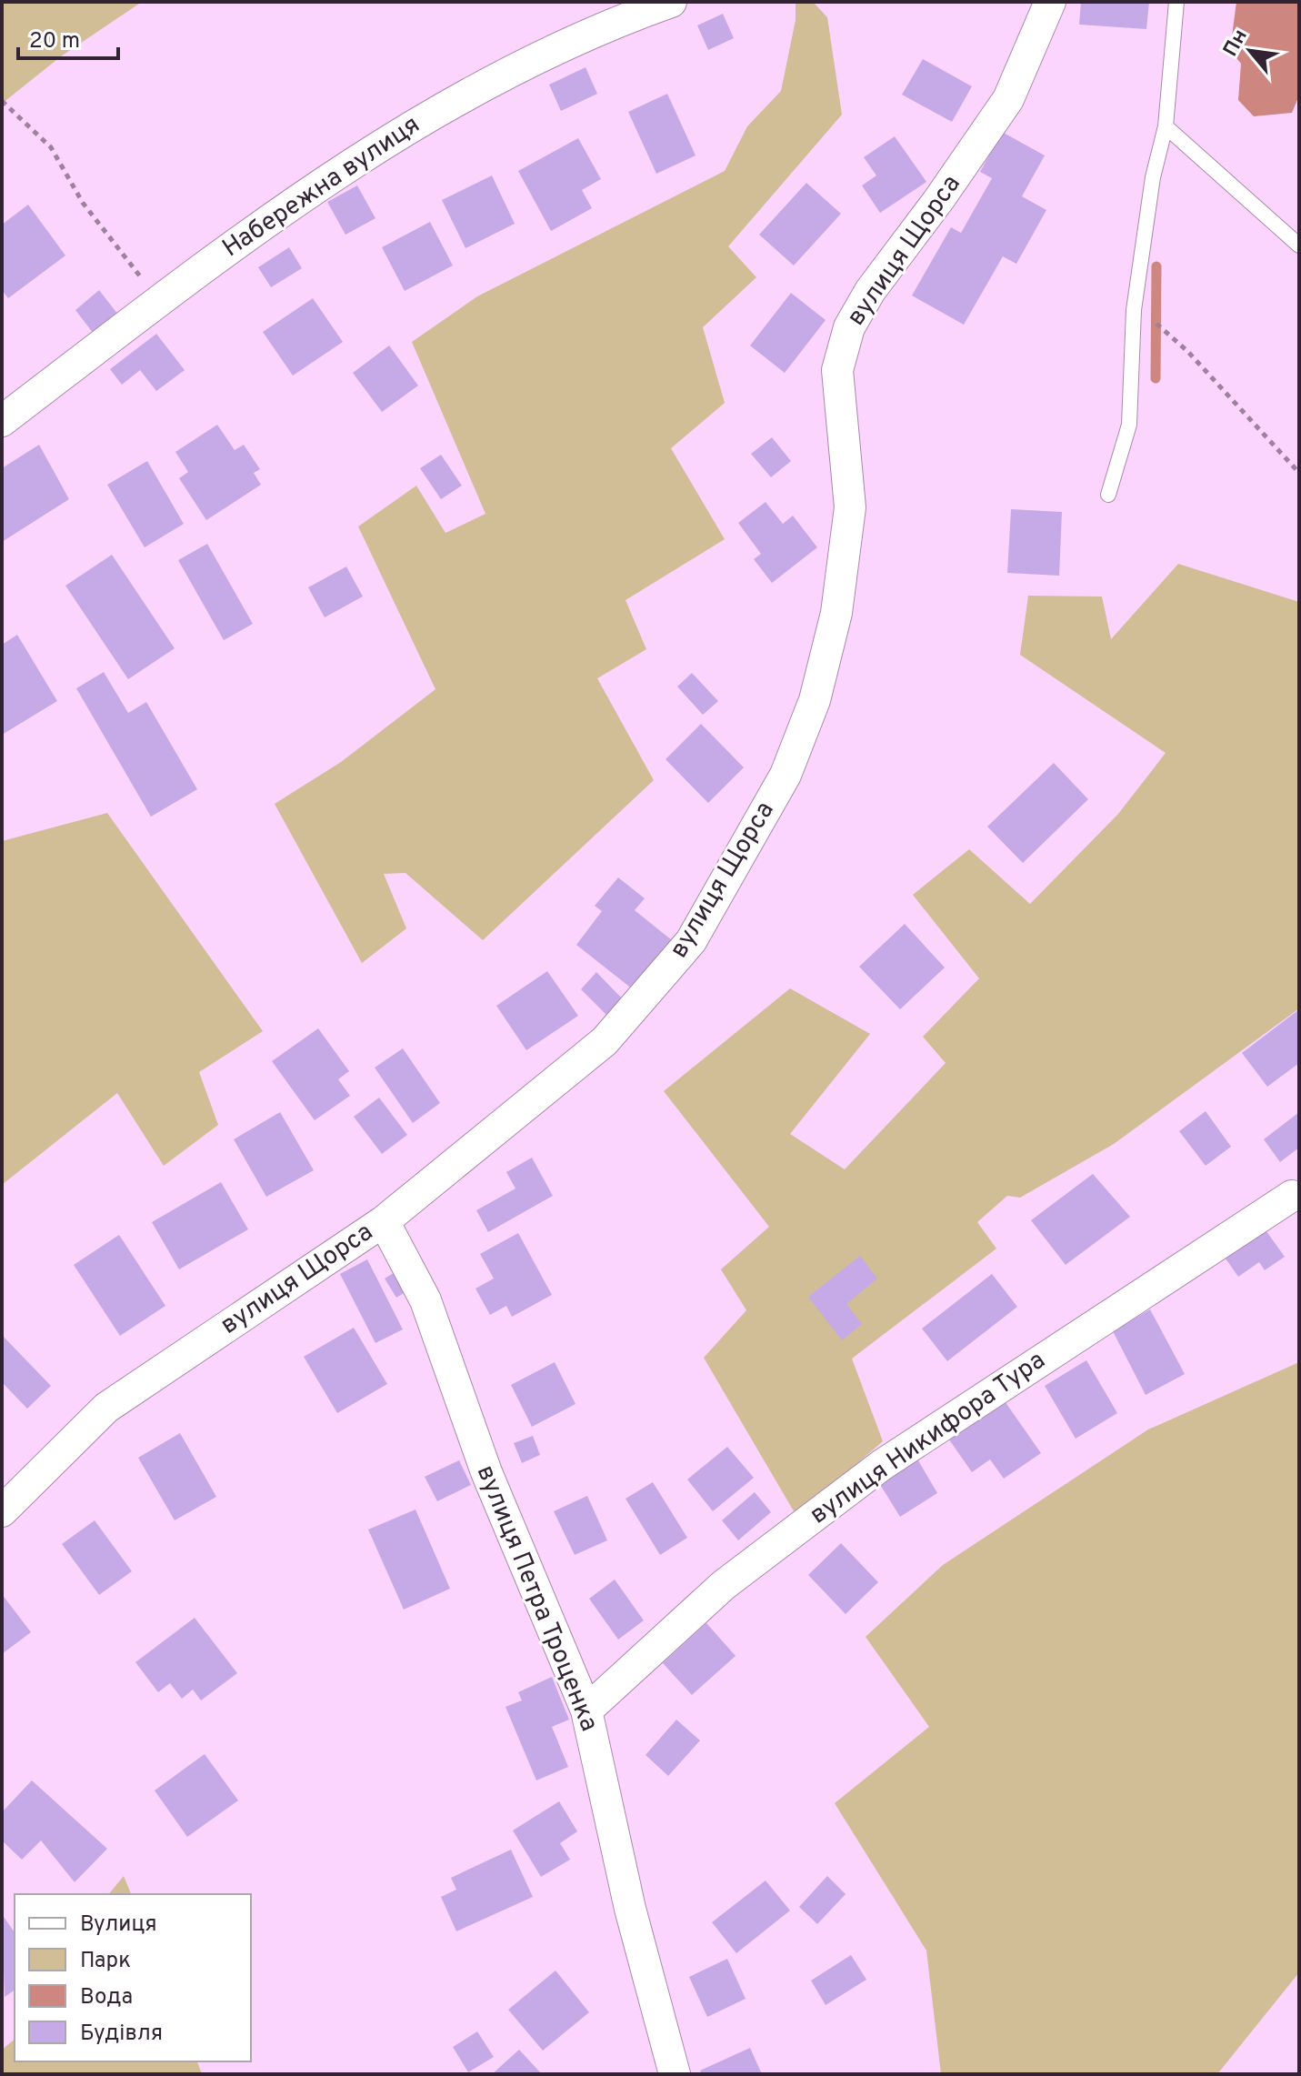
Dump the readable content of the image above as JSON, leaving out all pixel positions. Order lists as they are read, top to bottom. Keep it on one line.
{"streets":{"street":["Набережна вулиця","вулиця Щорса","вулиця Никифора Тура","вулиця Петра Троценка"]},"crossings":[["вулиця Щорса","вулиця Петра Троценка"],["вулиця Никифора Тура","вулиця Петра Троценка"]],"legend":["Вулиця","Парк","Вода","Будівля"],"scale_bar":"20 m","north":"top left"}
